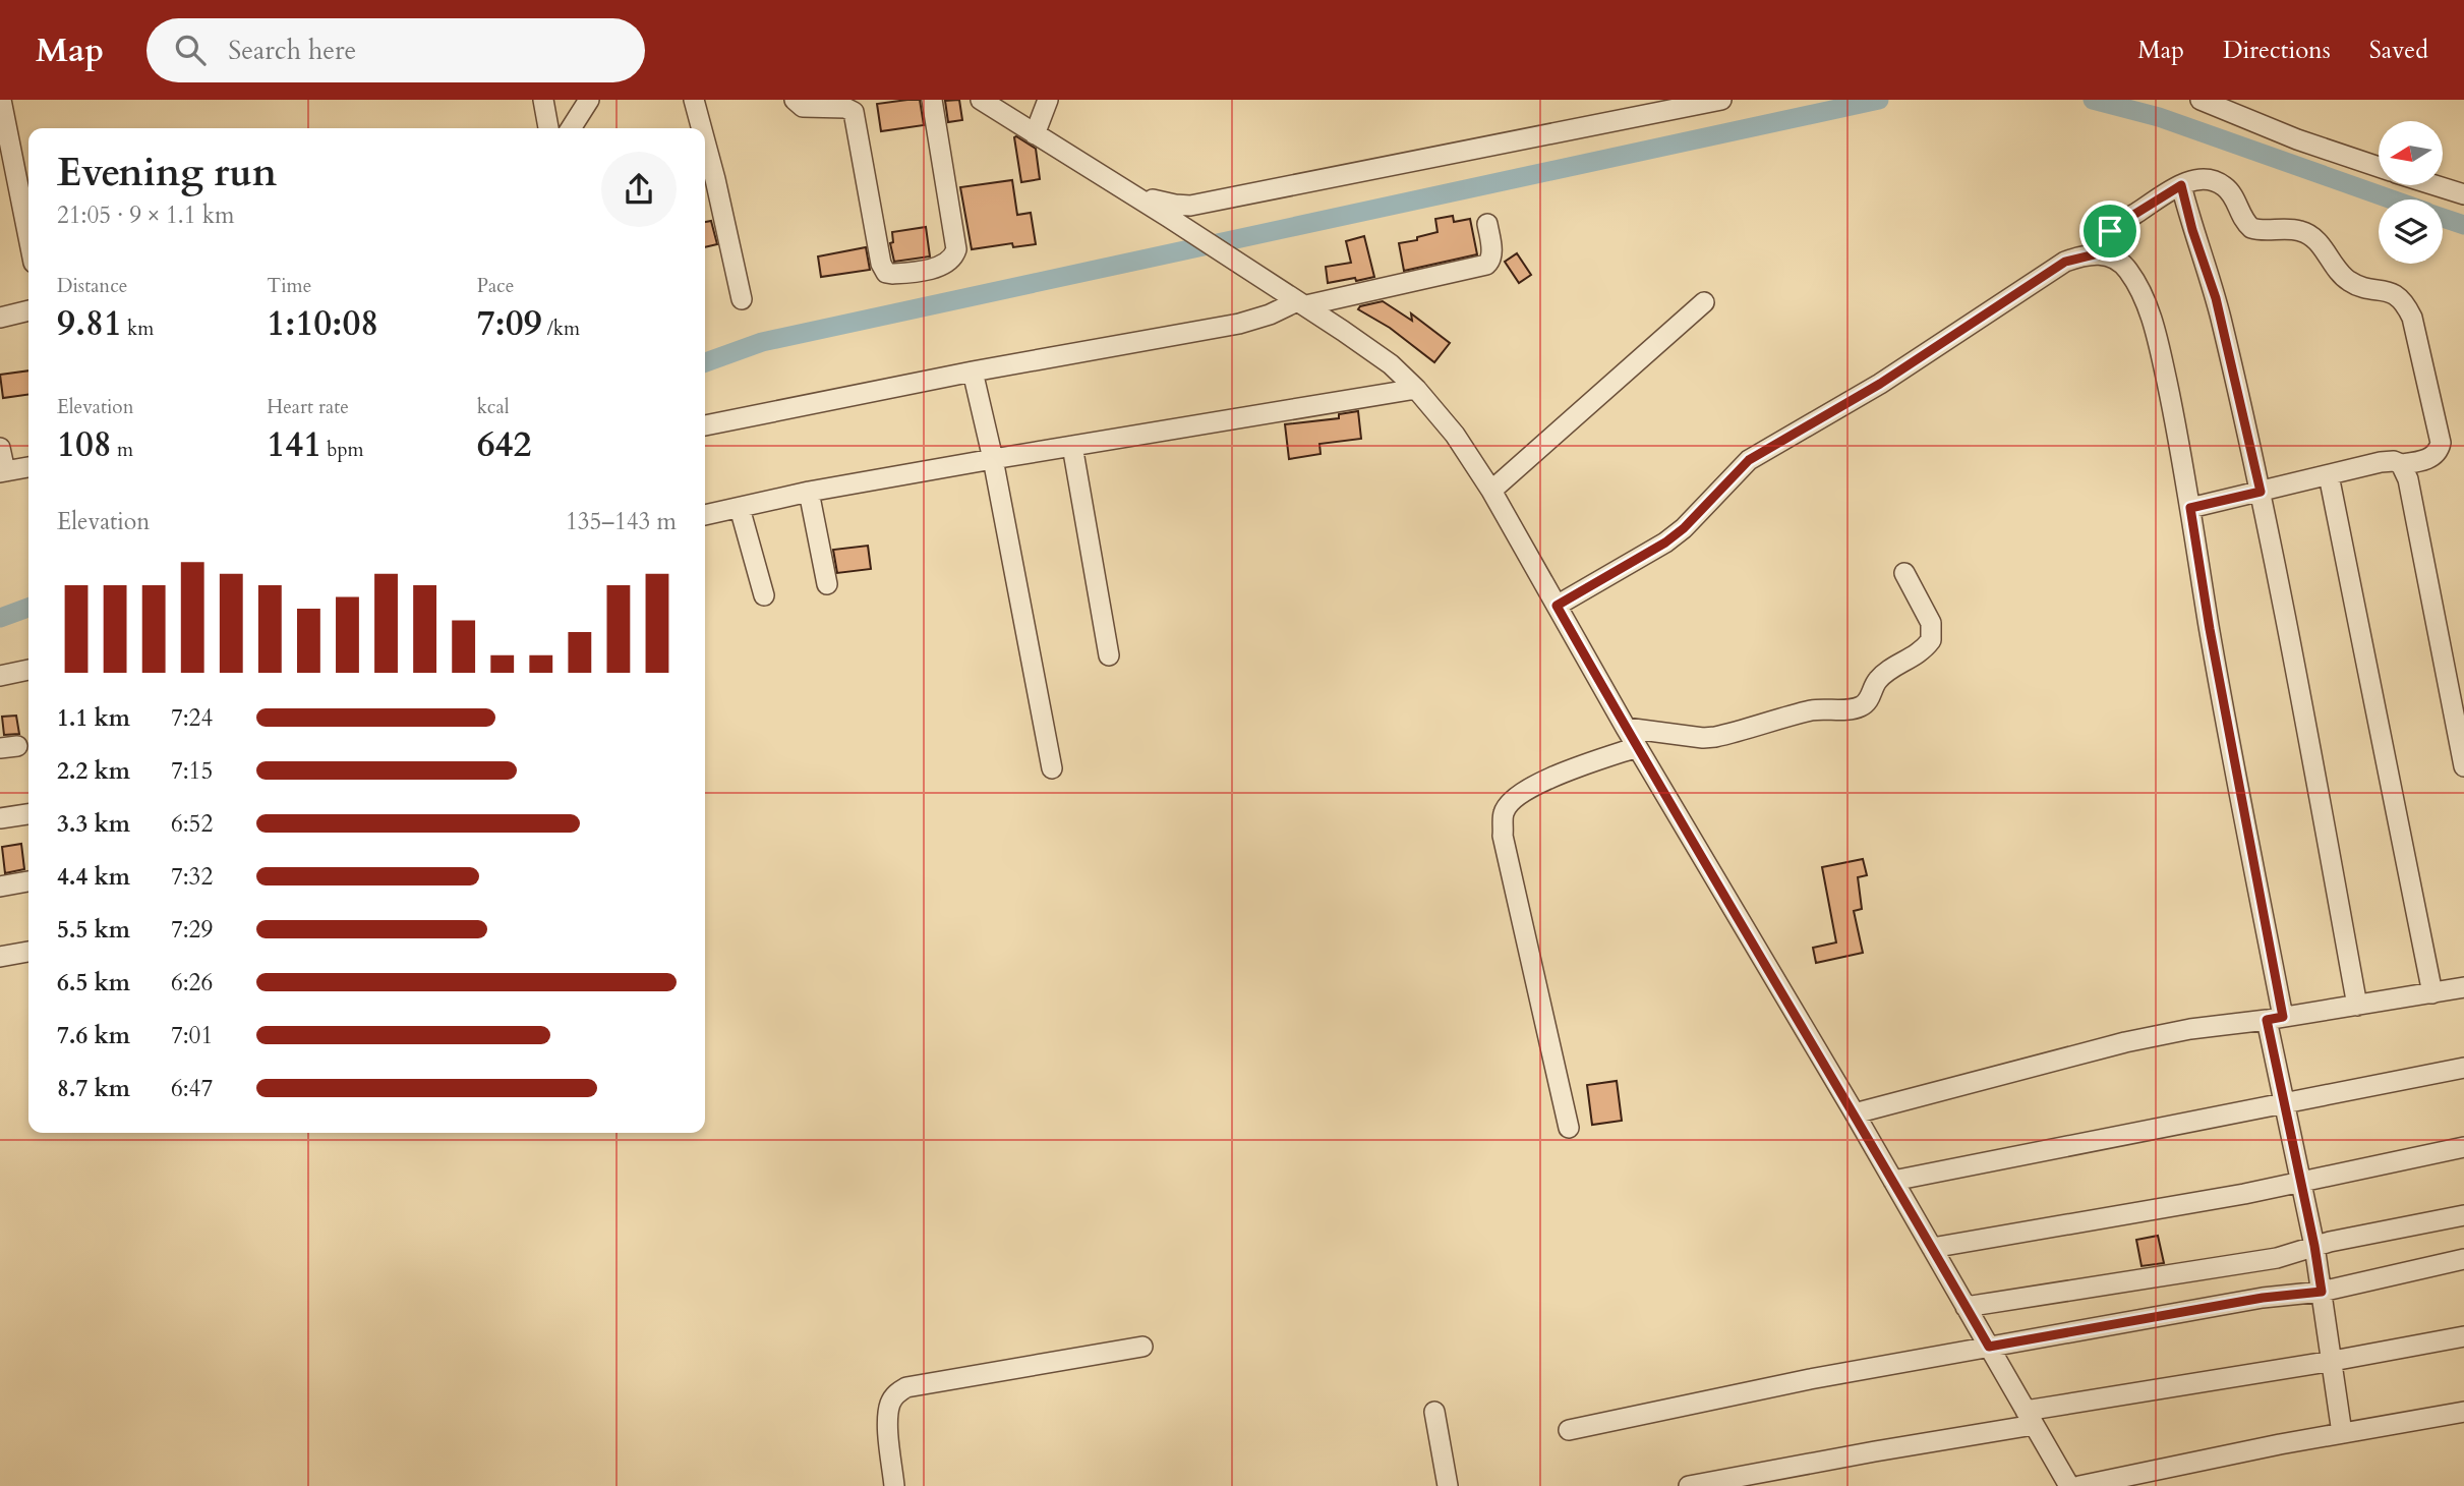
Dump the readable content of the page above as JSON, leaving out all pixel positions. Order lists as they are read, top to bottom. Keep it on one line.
{"north":"left","page":{"header":"Map","search":"Search here","nav":["Map","Directions","Saved"],"heading":["Evening run","21:05 · 9 × 1.1 km"],"stats":[["Distance","9.81 km"],["Time","1:10:08"],["Pace","7:09 /km"],["Elevation","108 m"],["Heart rate","141 bpm"],["kcal","642"]],"chart":["Elevation","135–143 m"],"list":[{"name":"1.1 km","note":"7:24"},{"name":"2.2 km","note":"7:15"},{"name":"3.3 km","note":"6:52"},{"name":"4.4 km","note":"7:32"},{"name":"5.5 km","note":"7:29"},{"name":"6.5 km","note":"6:26"},{"name":"7.6 km","note":"7:01"},{"name":"8.7 km","note":"6:47"}]}}
